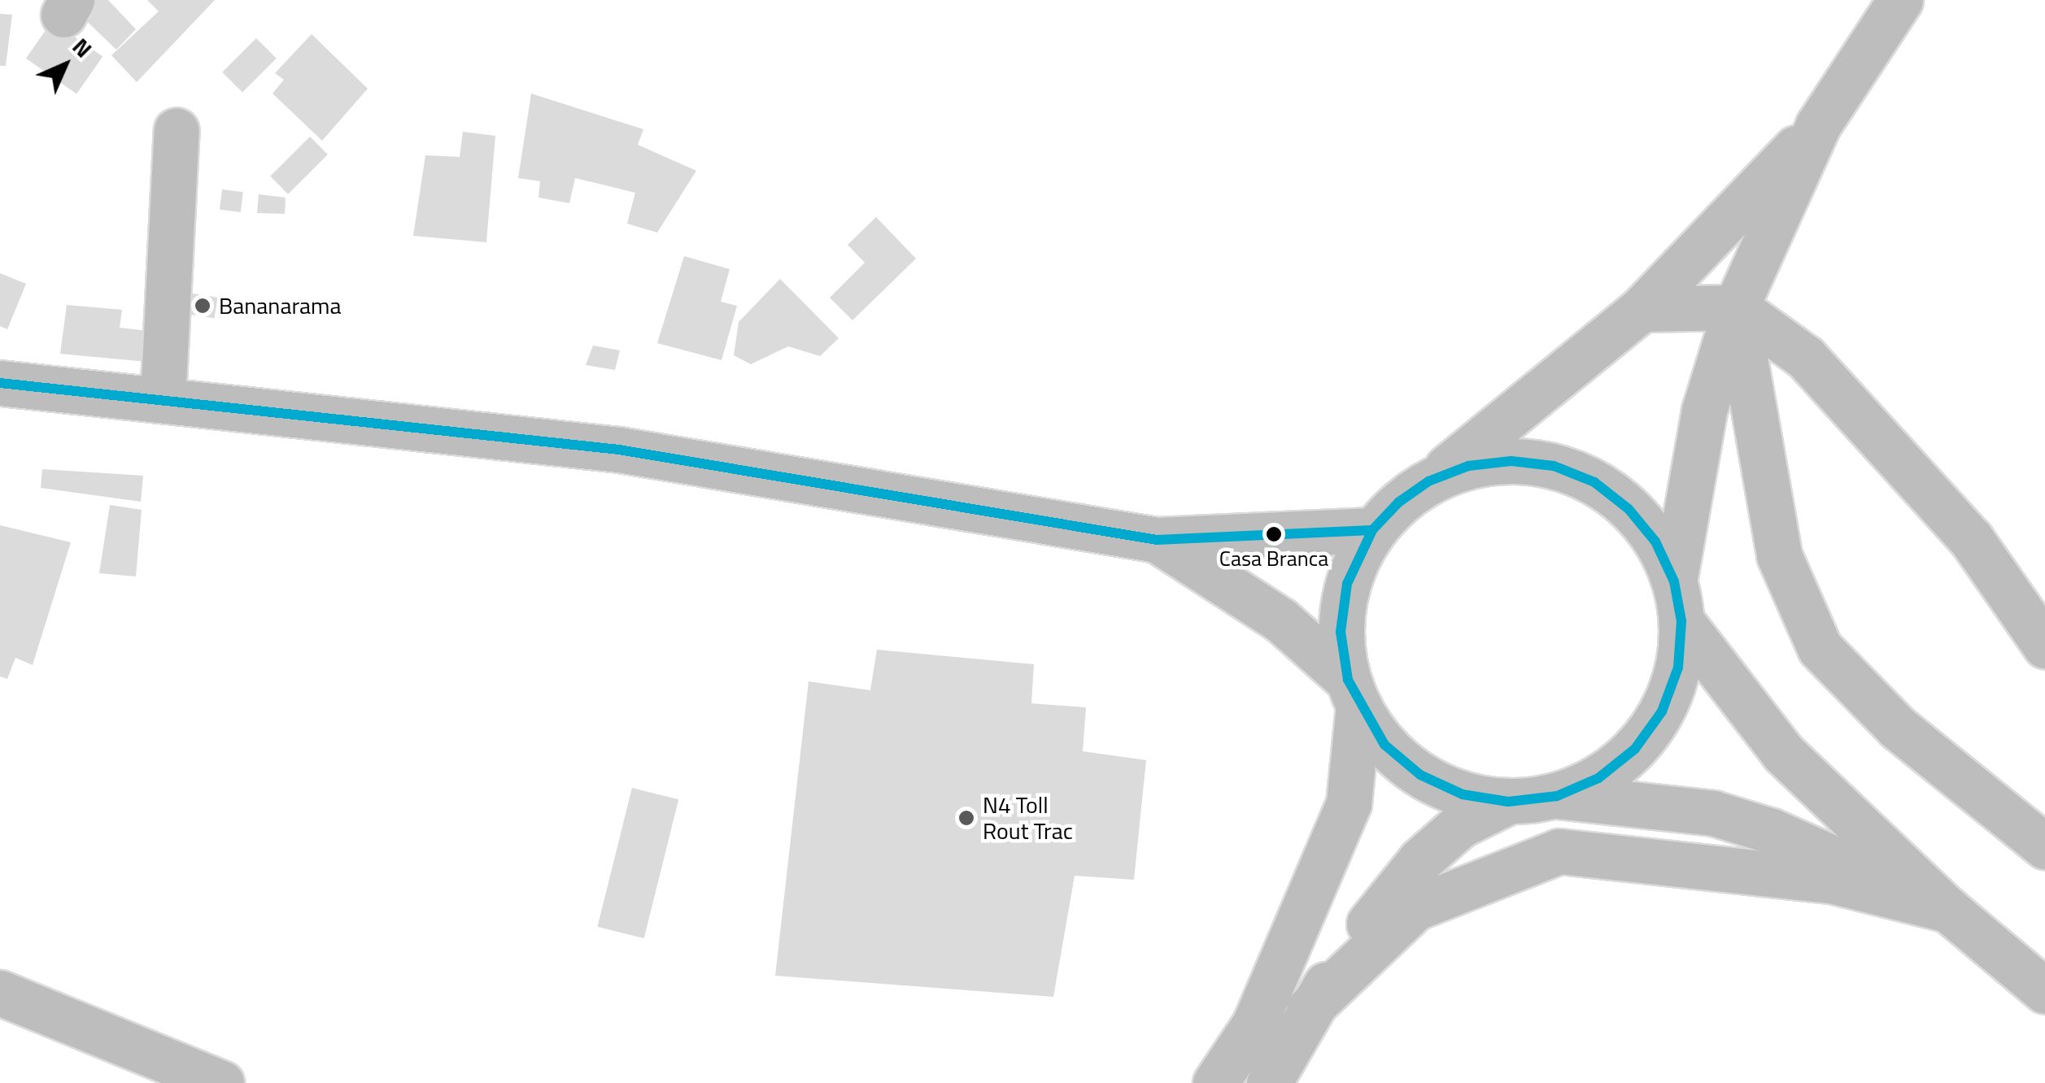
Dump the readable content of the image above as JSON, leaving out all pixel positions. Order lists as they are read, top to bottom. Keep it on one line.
{"places":["Bananarama","Casa Branca","N4 Toll Rout Trac"],"north":"top right"}
